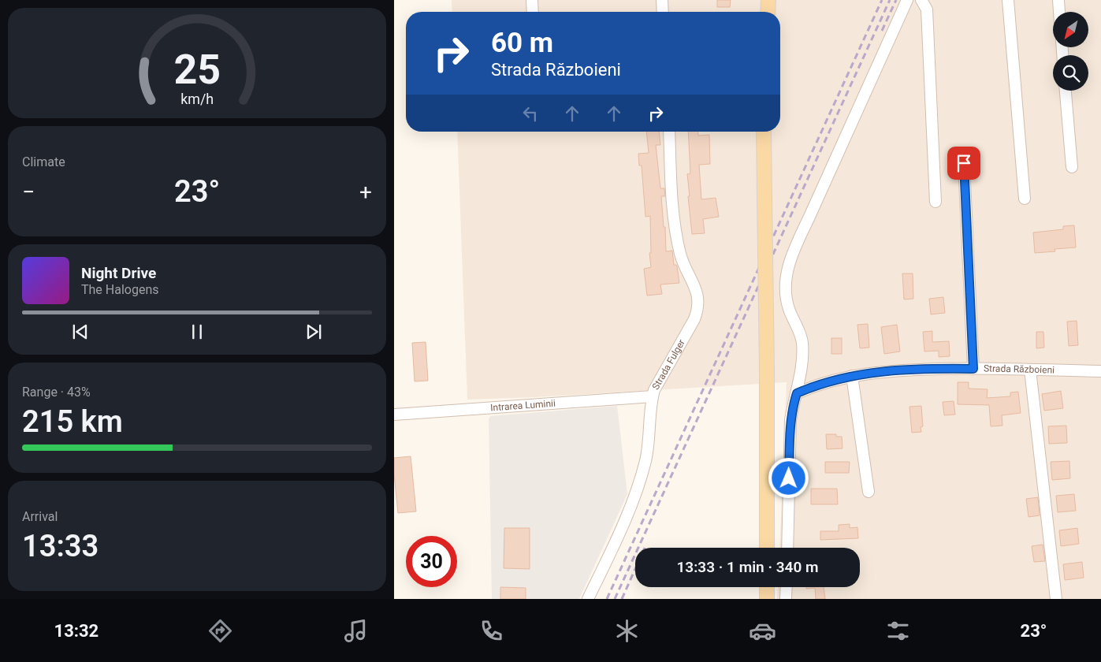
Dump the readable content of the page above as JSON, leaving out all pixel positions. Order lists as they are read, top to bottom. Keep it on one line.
{"streets":{"street":["Strada Fulger","Strada Războieni","Intrarea Luminii"]},"crossings":[["Strada Fulger","Intrarea Luminii"]],"north":"bottom left","page":{"turn":["60 m","Strada Războieni"],"tile":["Climate",["Range · 43%","215 km"],["Arrival","13:33"]],"heat":["−","23°","+"],"song":["Night Drive","The Halogens"],"limit":"30","trip":"13:33 · 1 min · 340 m","tabs":["13:32","23°"],"gauge":["25","km/h"]}}
